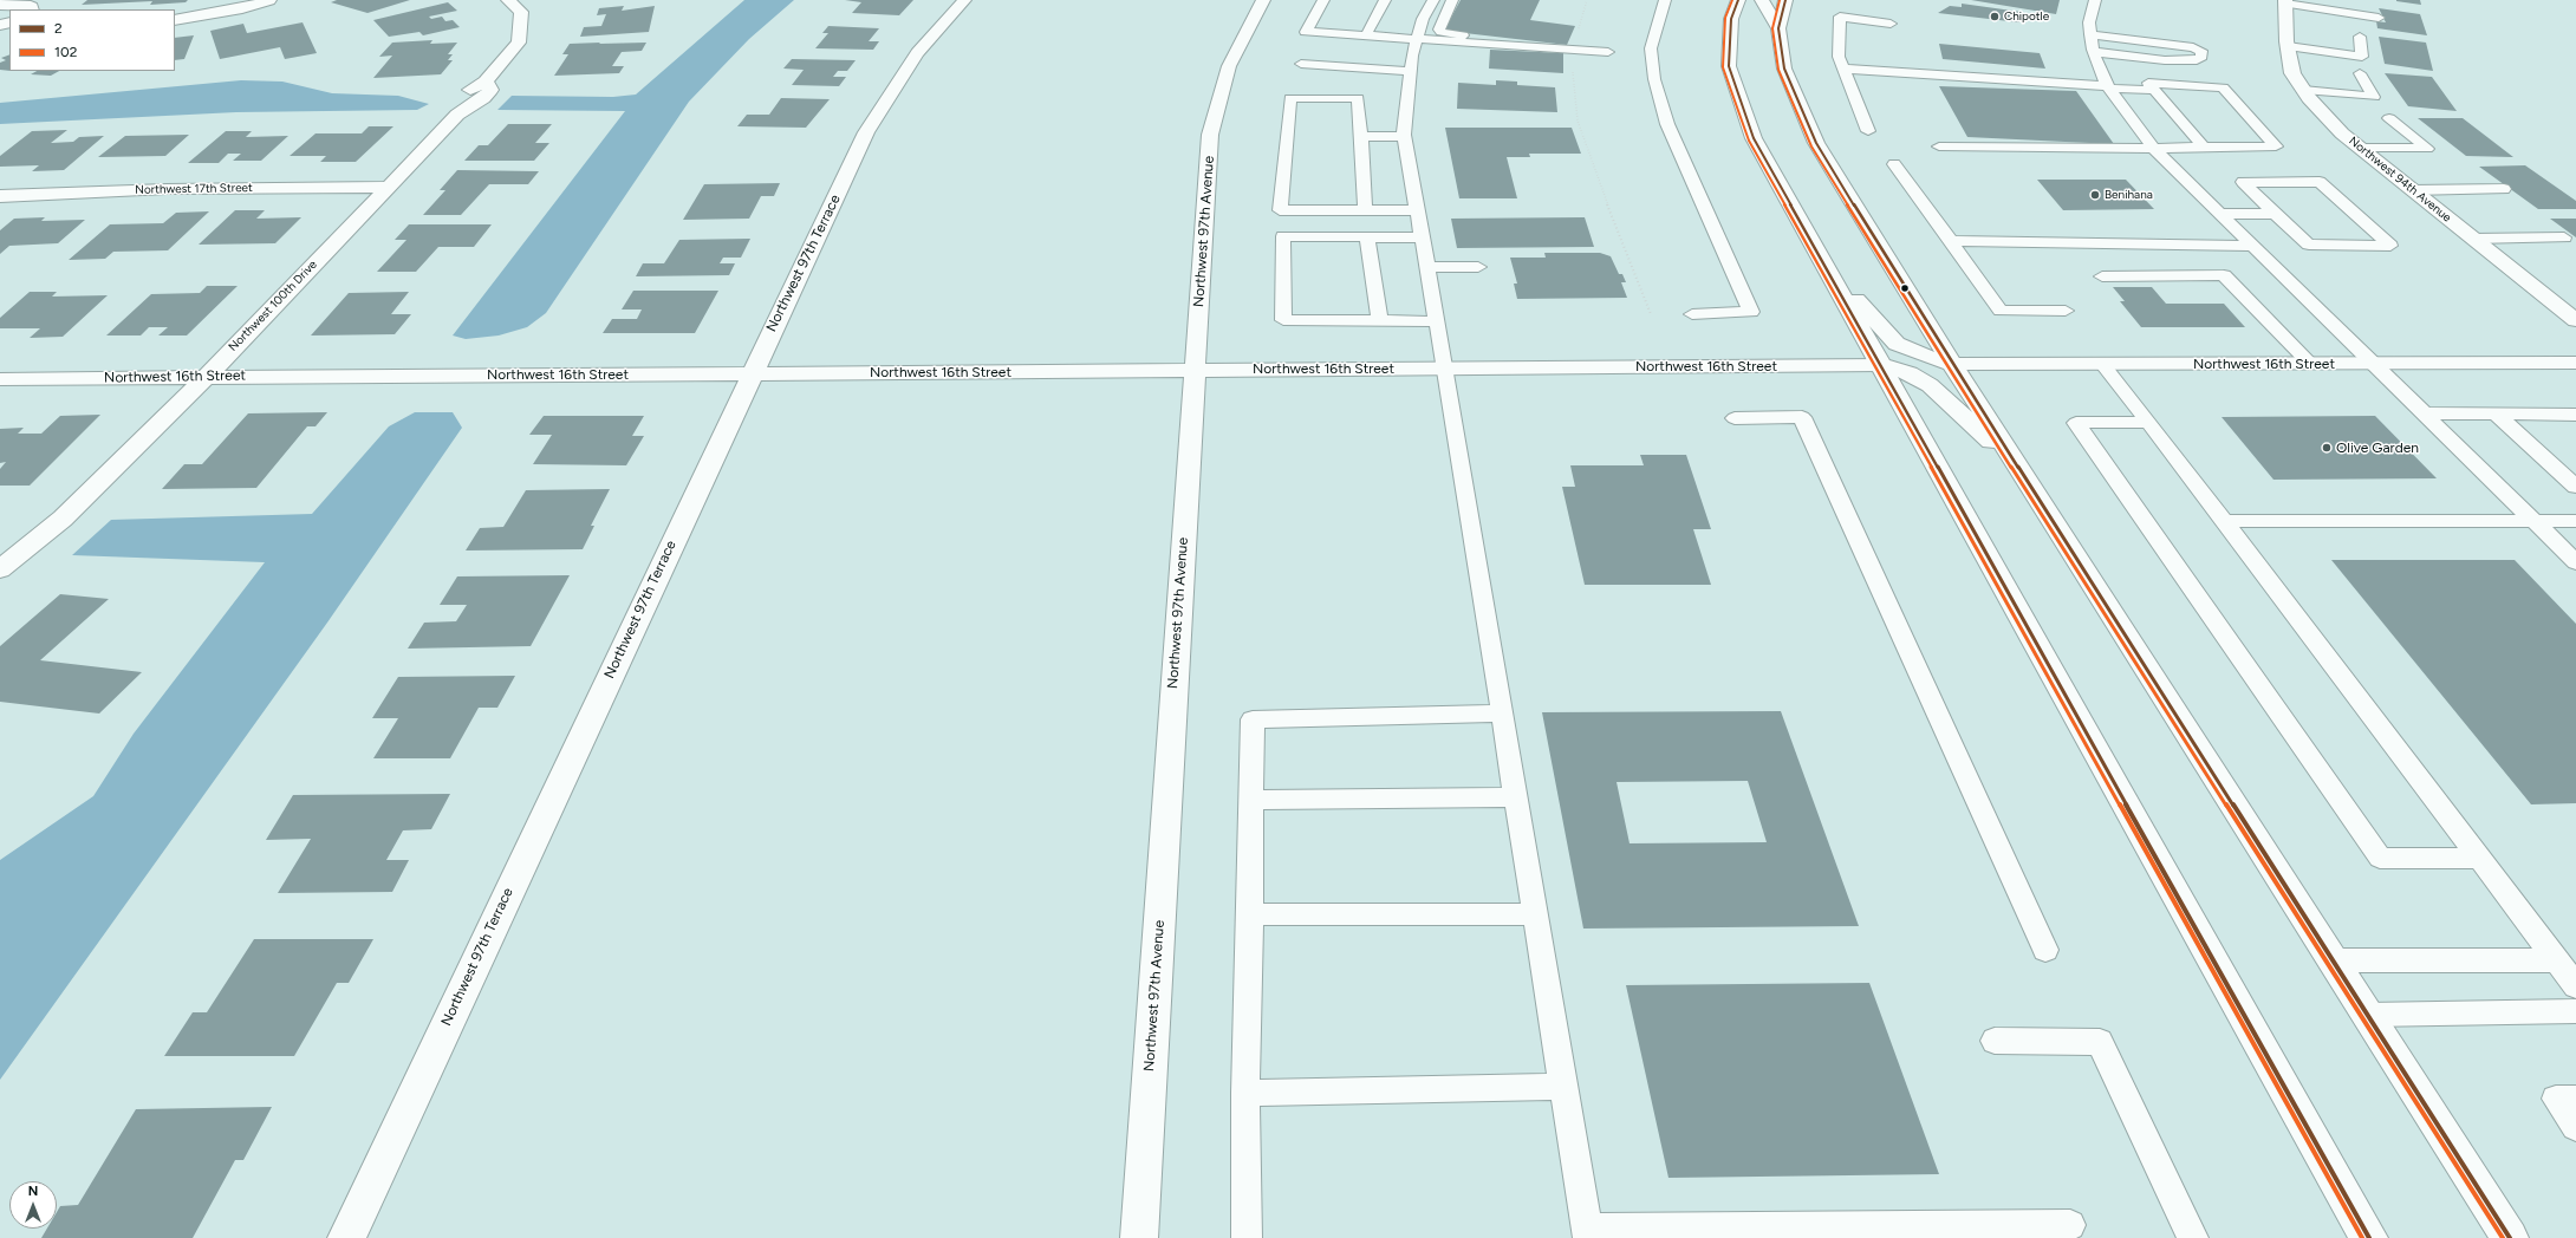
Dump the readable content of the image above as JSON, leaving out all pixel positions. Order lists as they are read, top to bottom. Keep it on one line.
{"streets":{"street":["Northwest 94th Avenue","Northwest 17th Street","Northwest 97th Avenue","Northwest 97th Terrace","Northwest 100th Drive","Northwest 16th Street"]},"crossings":[["Northwest 17th Street","Northwest 100th Drive"],["Northwest 97th Avenue","Northwest 16th Street"],["Northwest 97th Terrace","Northwest 16th Street"],["Northwest 100th Drive","Northwest 16th Street"]],"places":["Chipotle","Benihana","Olive Garden"],"lines":["transit line 2","transit line 102"],"legend":["2","102"],"north":"top"}
